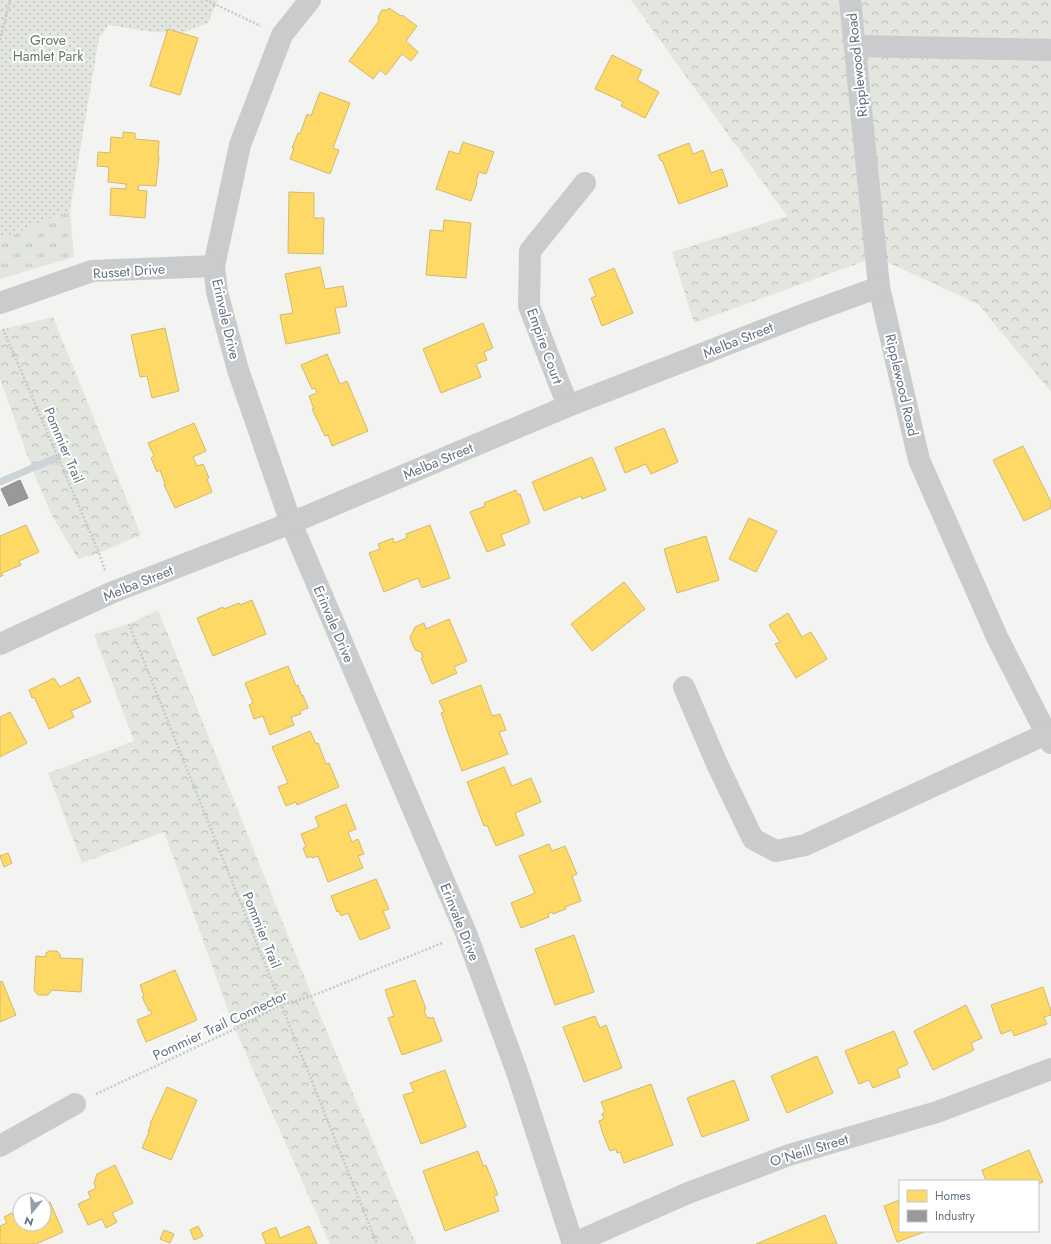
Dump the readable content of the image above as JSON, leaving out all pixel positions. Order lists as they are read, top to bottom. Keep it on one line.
{"streets":{"street":["Ripplewood Road","Russet Drive","Erinvale Drive","Melba Street","Empire Court","O'Neill Street"],"path":["Pommier Trail","Pommier Trail Connector"]},"crossings":[["Ripplewood Road","Melba Street"],["Russet Drive","Erinvale Drive"],["Erinvale Drive","Melba Street"],["Erinvale Drive","O'Neill Street"],["Melba Street","Empire Court"],["Pommier Trail","Pommier Trail Connector"]],"parks":["Grove Hamlet Park"],"legend":["Homes","Industry"],"north":"bottom"}
